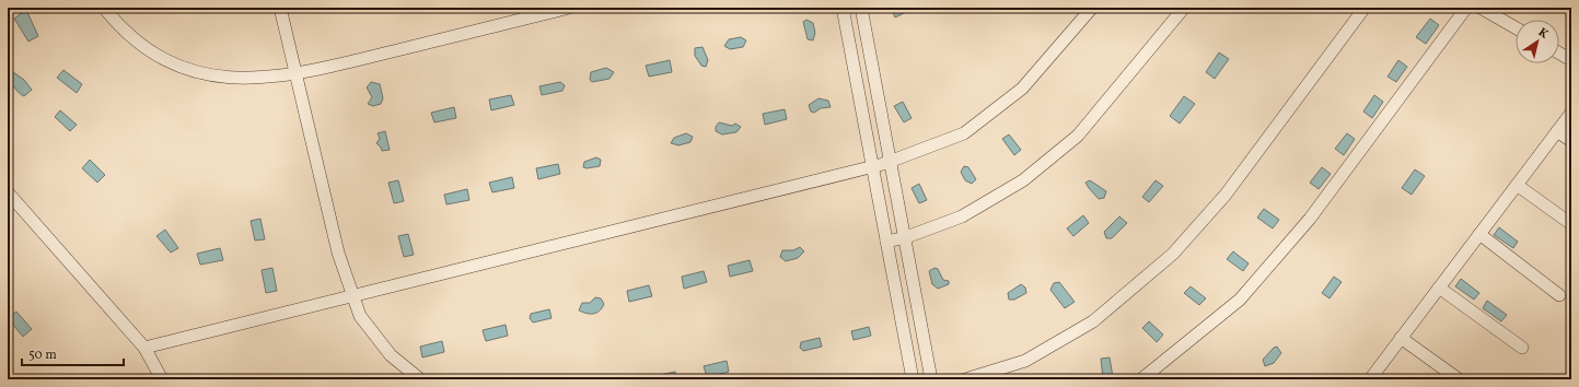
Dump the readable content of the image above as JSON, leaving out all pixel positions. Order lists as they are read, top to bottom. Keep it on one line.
{"scale_bar":"50 m","north":"top right"}
